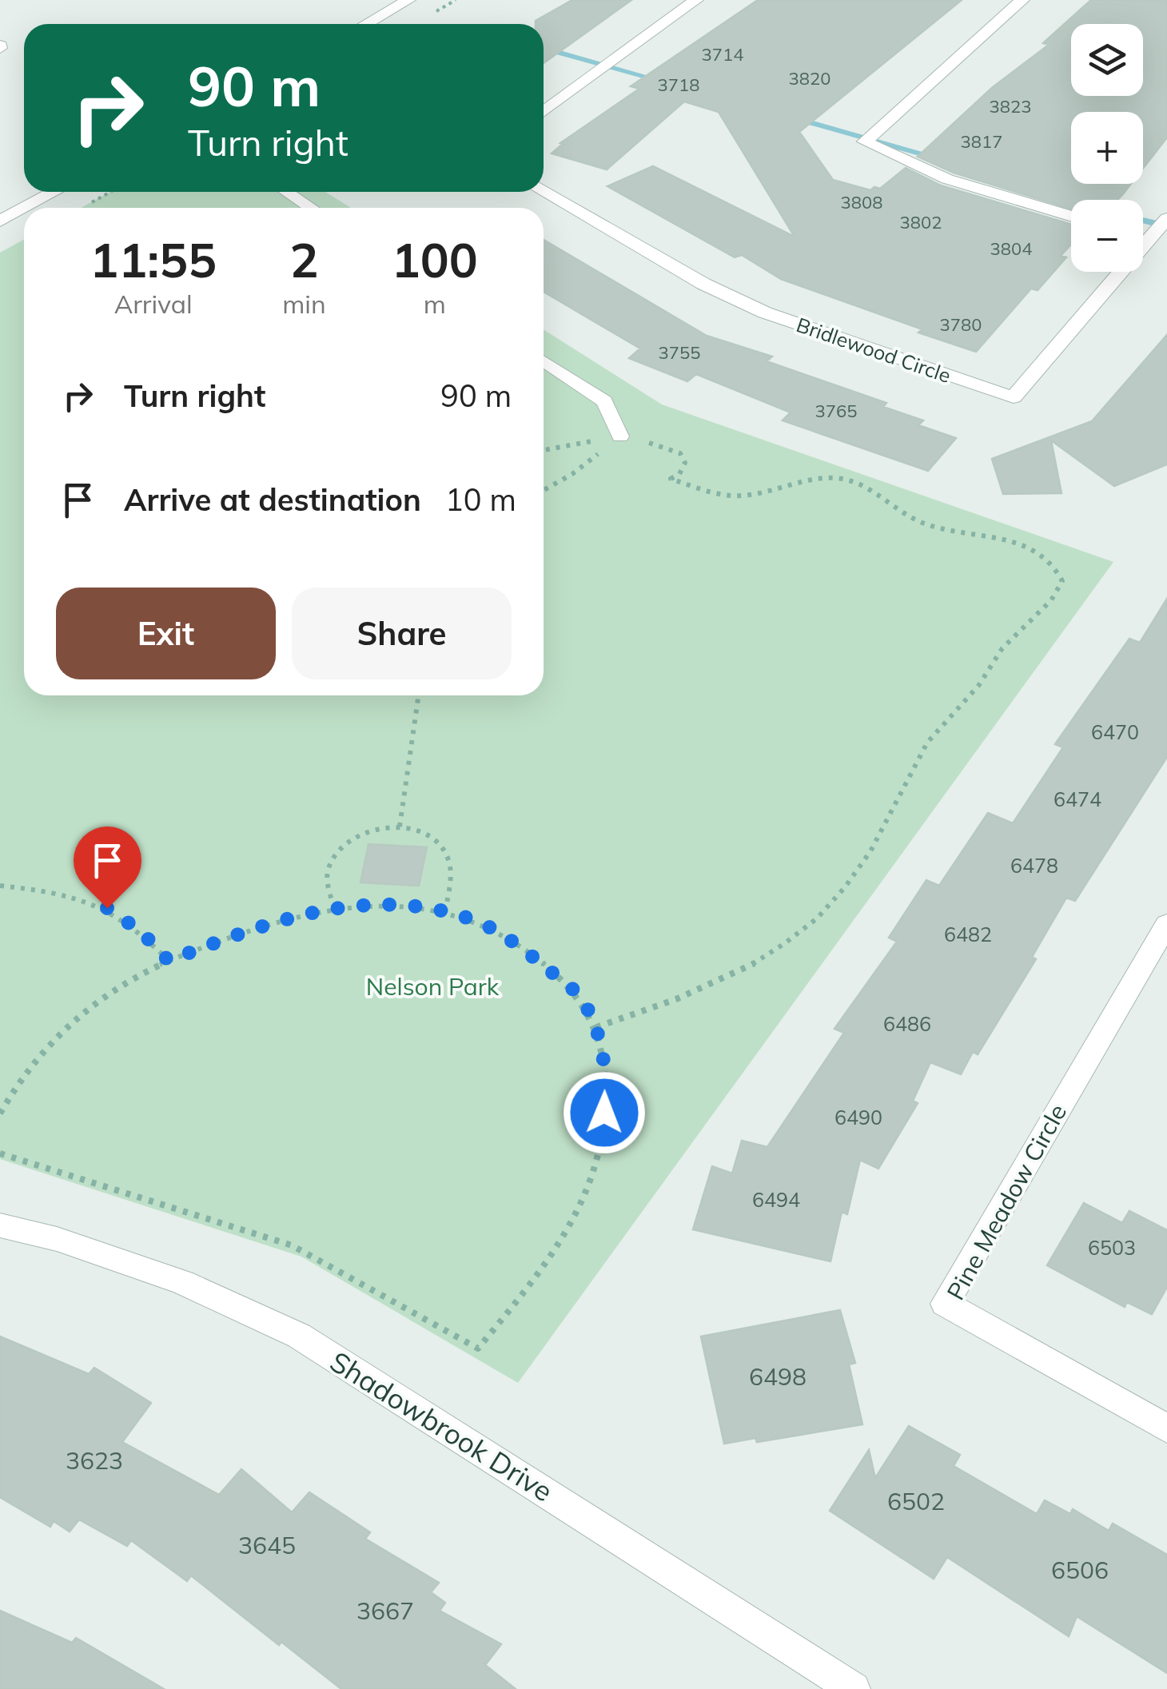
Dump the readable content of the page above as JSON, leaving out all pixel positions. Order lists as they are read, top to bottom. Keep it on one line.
{"streets":{"street":["Bridlewood Circle","Pine Meadow Circle","Shadowbrook Drive"]},"parks":["Nelson Park"],"house_numbers":["3714","3820","3718","3823","3817","3808","3802","3804","3780","3755","3765","6470","6474","6478","6482","6486","6490","6494","6503","6498","3623","6502","3645","6506","3667"],"page":{"map_buttons":["+","−"],"turn":["90 m","Turn right"],"eta":["11:55","Arrival","2","min","100","m"],"list":[{"name":"Turn right","value":"90 m"},{"name":"Arrive at destination","value":"10 m"}],"buttons":["Exit","Share"]}}
